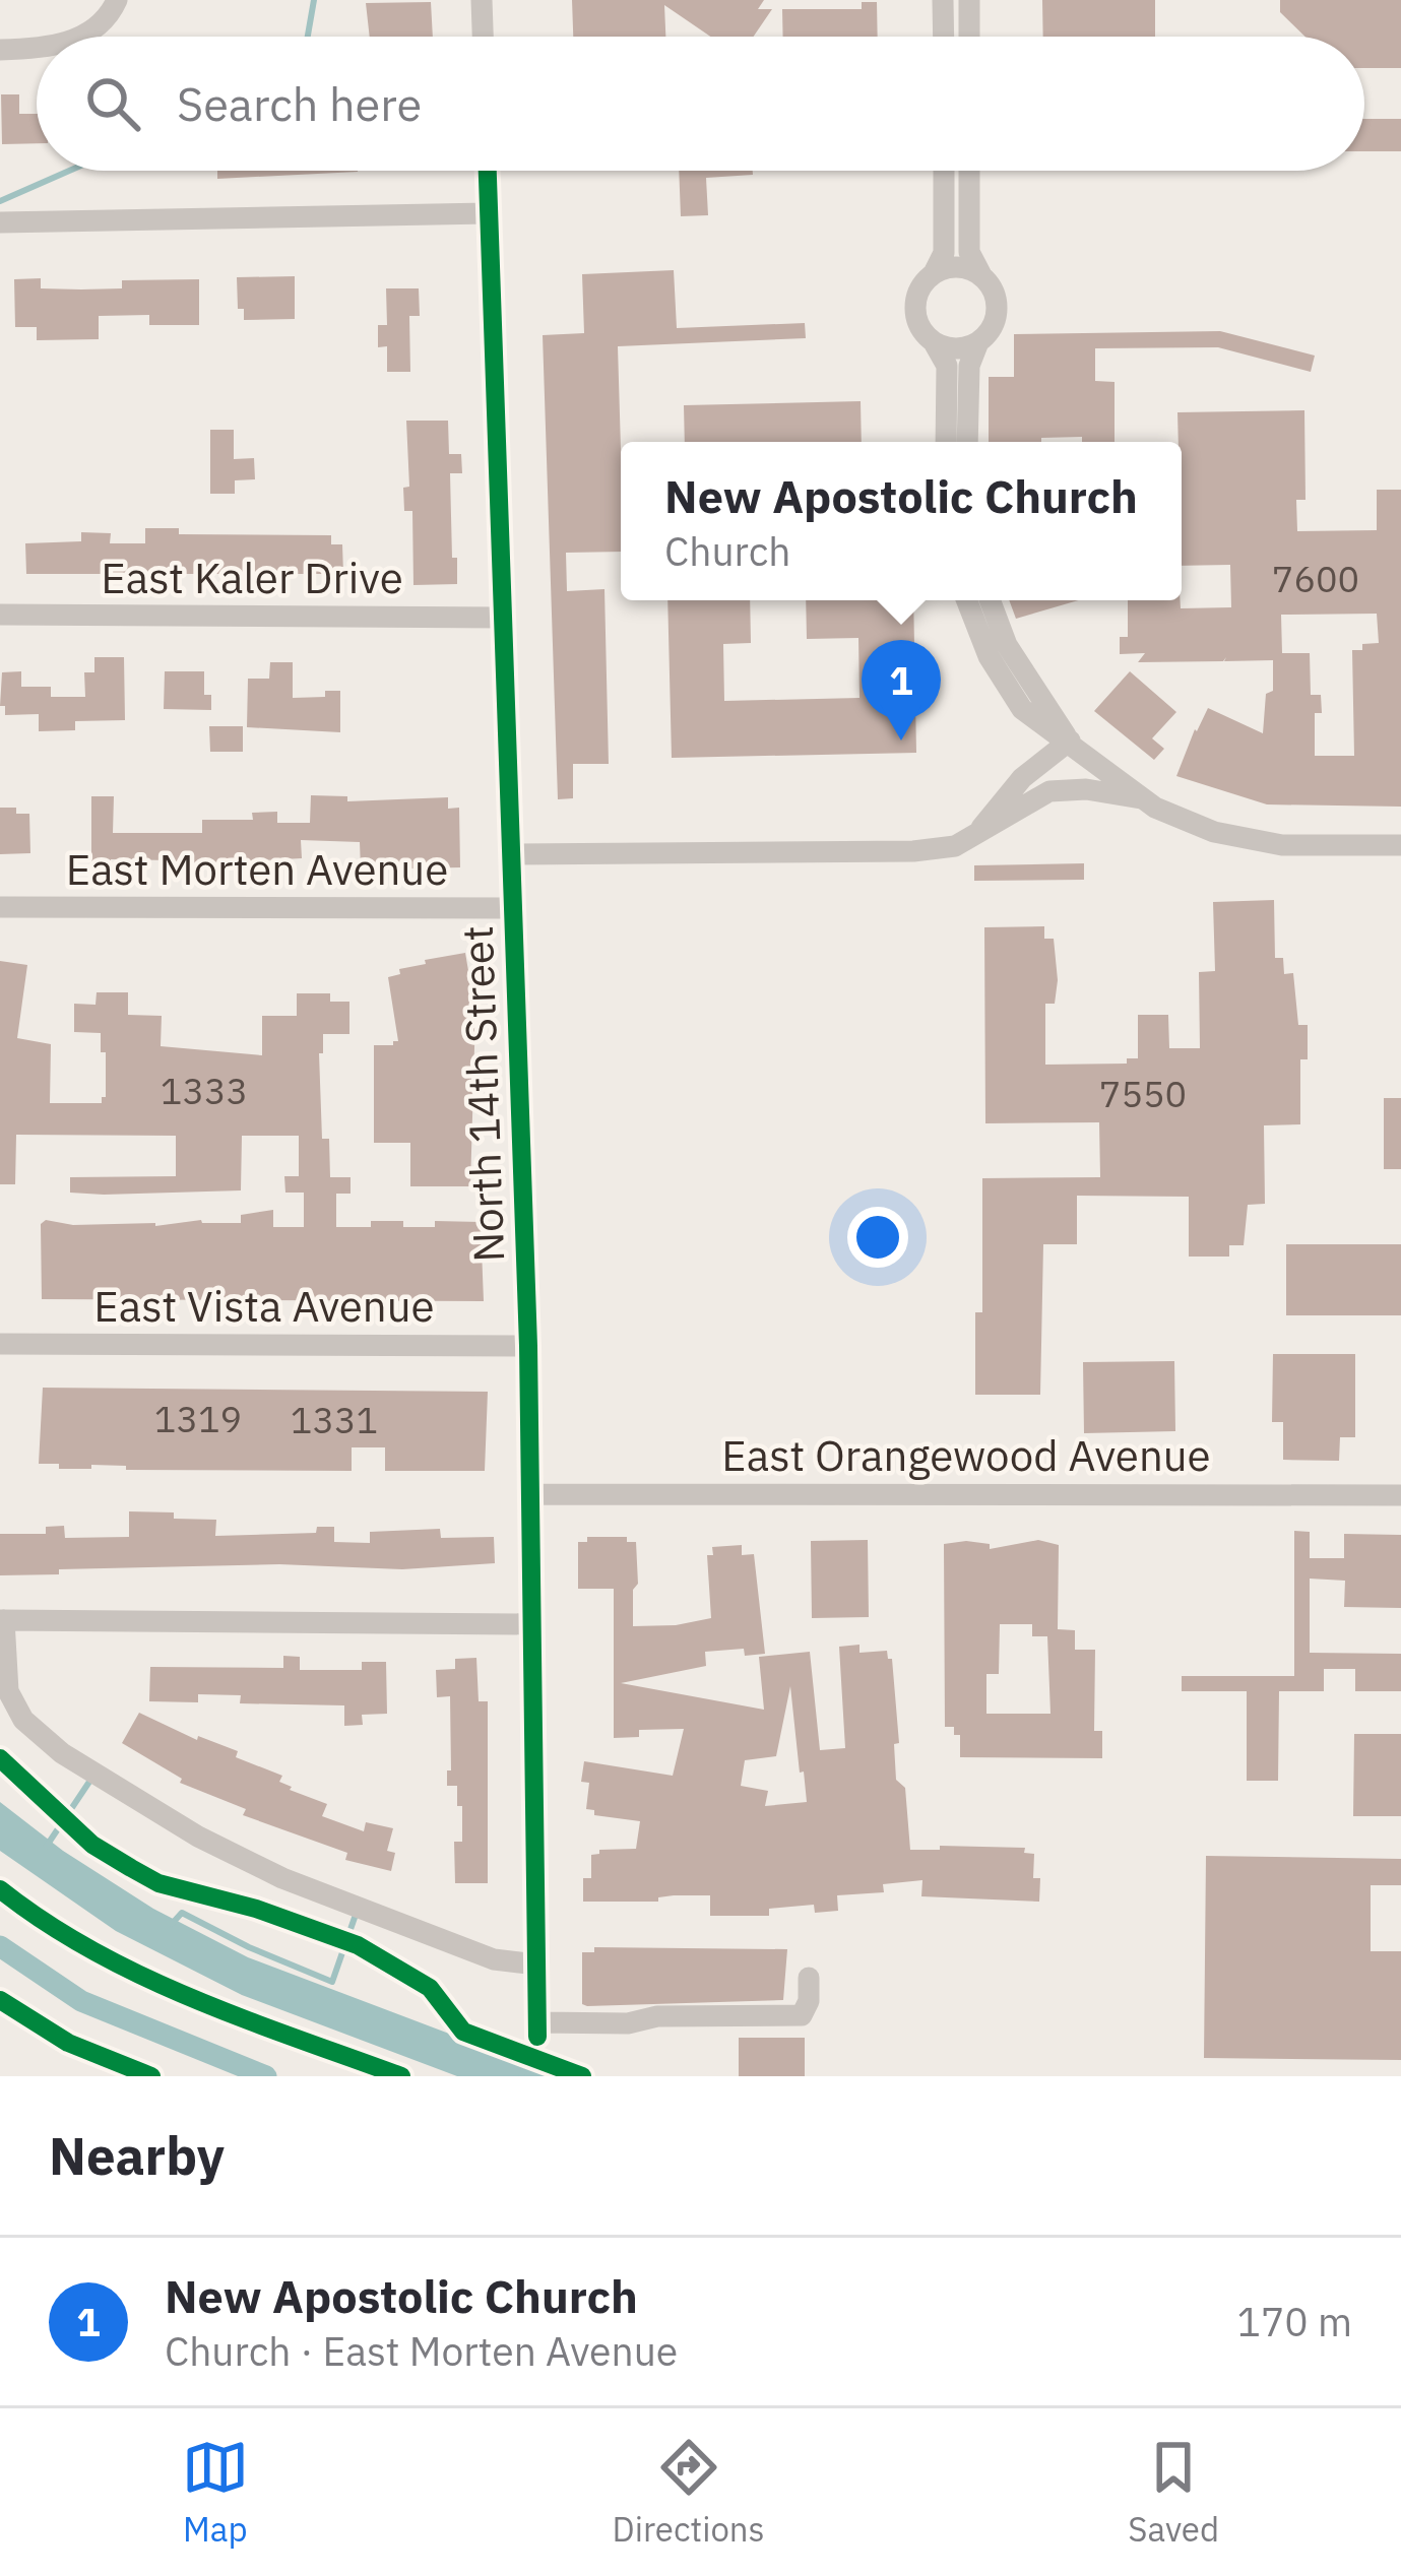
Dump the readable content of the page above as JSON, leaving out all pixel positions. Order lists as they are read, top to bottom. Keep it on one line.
{"streets":{"street":["East Kaler Drive","East Morten Avenue","North 14th Street","East Vista Avenue","East Orangewood Avenue"]},"crossings":[["East Kaler Drive","North 14th Street"],["East Morten Avenue","North 14th Street"],["North 14th Street","East Vista Avenue"],["North 14th Street","East Orangewood Avenue"]],"house_numbers":["7600","1333","7550","1319","1331"],"page":{"search":"Search here","popup":["New Apostolic Church","Church"],"pins":"1","heading":"Nearby","list":[{"mark":"1","name":"New Apostolic Church","note":"Church · East Morten Avenue","value":"170 m"}],"nav":["Map","Directions","Saved"]}}
